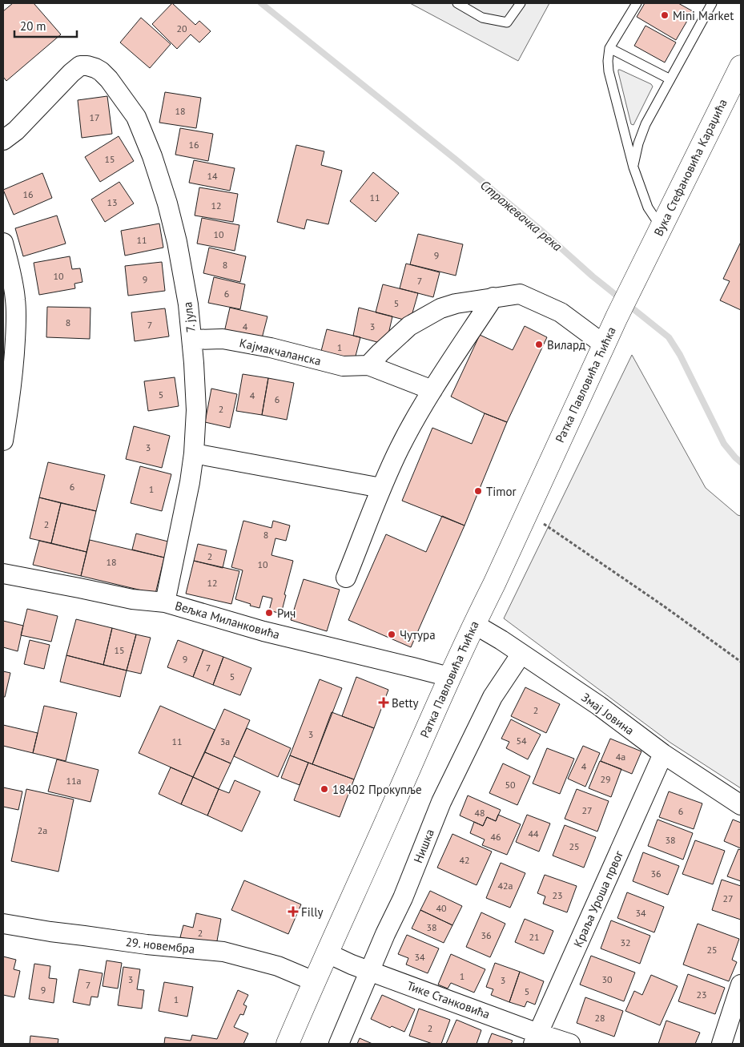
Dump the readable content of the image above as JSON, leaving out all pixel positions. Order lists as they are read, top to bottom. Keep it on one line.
{"streets":{"main road":["Вука Стефановића Караџића","Ратка Павловића Ћићка"],"street":["7. јула","Кајмакчаланска","Вељка Миланковића","Змај Јовина","Нишка","Краља Уроша првог","29. новембра","Тике Станковића"]},"crossings":[["Вука Стефановића Караџића","Ратка Павловића Ћићка"],["7. јула","Кајмакчаланска"],["7. јула","Вељка Миланковића"],["Ратка Павловића Ћићка","Вељка Миланковића"],["Ратка Павловића Ћићка","Змај Јовина"],["Ратка Павловића Ћићка","29. новембра"],["Ратка Павловића Ћићка","Тике Станковића"],["Змај Јовина","Нишка"],["Змај Јовина","Краља Уроша првог"],["Нишка","Тике Станковића"],["Краља Уроша првог","Тике Станковића"]],"water":["Стражевачка река"],"places":{"other":["Mini Market","Вилард","Timor","Рич","Чутура","18402 Прокупље"],"health":["Betty","Filly"]},"house_numbers":["20","18","17","16","15","14","16","11","13","12","10","11","9","8","10","9","7","6","5","8","7","4","3","1","5","4","6","2","3","6","1","2","8","2","18","10","12","15","9","7","5","2","3","54","11","3a","4a","4","29","11a","50","27","6","48","2a","44","46","38","25","42","36","42a","23","27","40","34","38","2","36","21","32","25","34","1","3","30","3","7","9","5","23","1","28","2"],"scale_bar":"20 m"}
